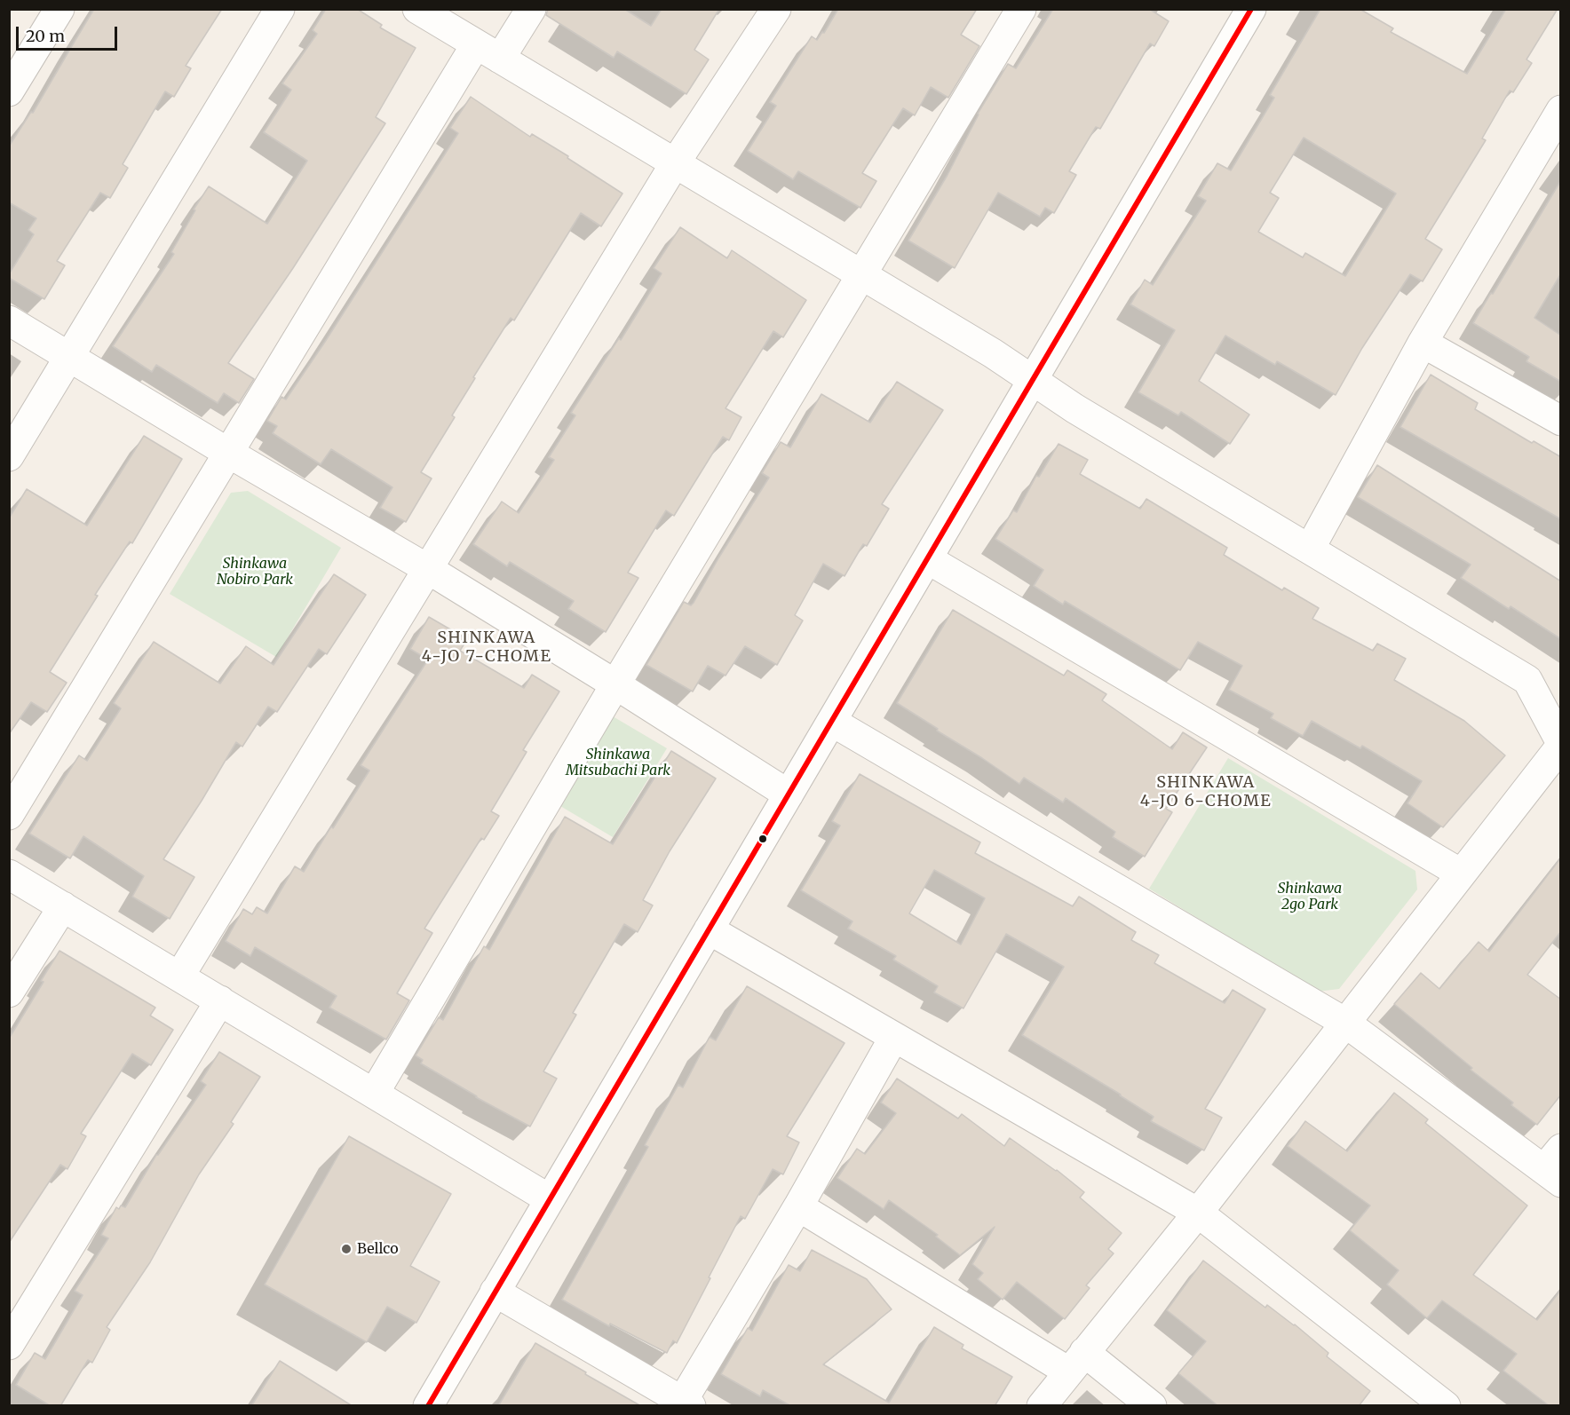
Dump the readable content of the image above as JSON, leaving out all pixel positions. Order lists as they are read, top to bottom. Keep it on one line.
{"districts":["SHINKAWA 4-JO 7-CHOME","SHINKAWA 4-JO 6-CHOME"],"parks":["Shinkawa Nobiro Park","Shinkawa Mitsubachi Park","Shinkawa 2go Park"],"places":["Bellco"],"scale_bar":"20 m"}
